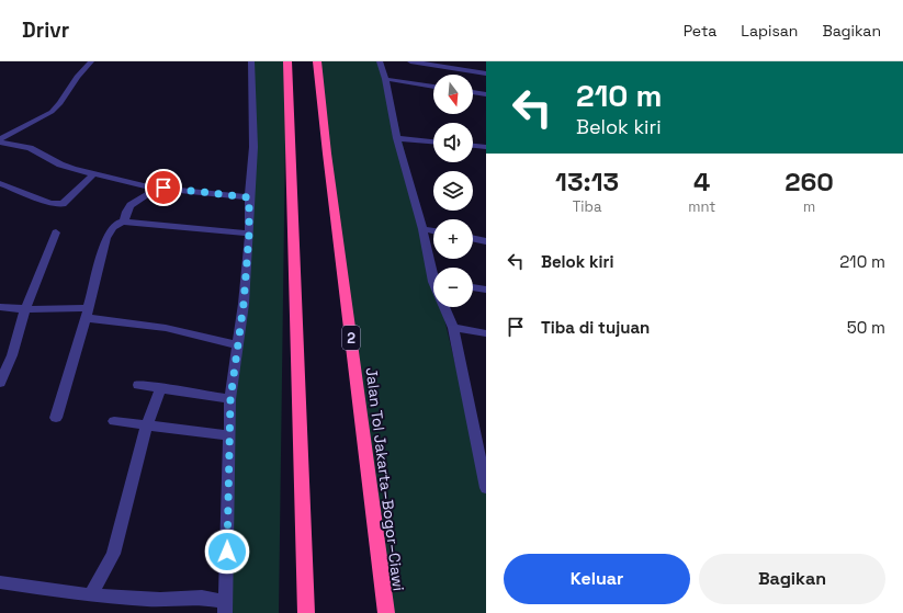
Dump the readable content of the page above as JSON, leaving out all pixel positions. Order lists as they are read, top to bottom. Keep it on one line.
{"streets":{"highway":["2","Jalan Tol Jakarta–Bogor–Ciawi"]},"north":"bottom","page":{"header":"Drivr","nav":["Peta","Lapisan","Bagikan"],"turn":["210 m","Belok kiri"],"map_buttons":["+","−"],"eta":["13:13","Tiba","4","mnt","260","m"],"list":[{"name":"Belok kiri","value":"210 m"},{"name":"Tiba di tujuan","value":"50 m"}],"buttons":["Keluar","Bagikan"]}}
